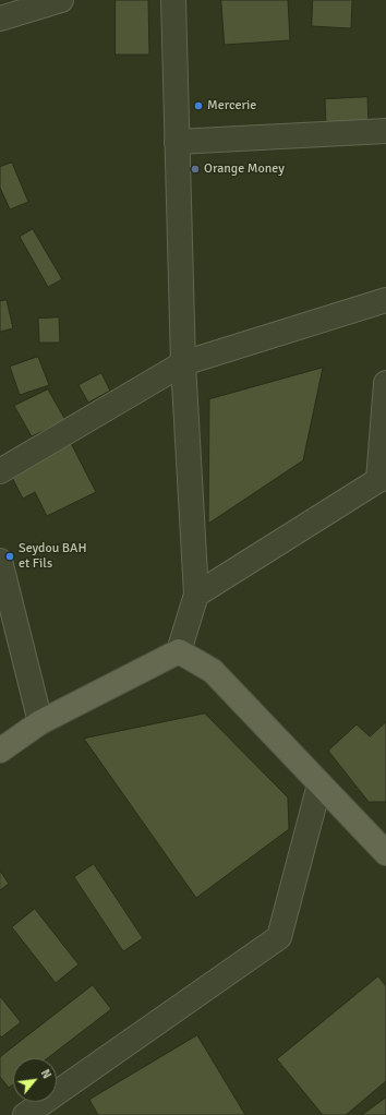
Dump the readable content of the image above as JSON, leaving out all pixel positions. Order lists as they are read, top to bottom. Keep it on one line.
{"places":["Mercerie","Orange Money","Seydou BAH et Fils"],"north":"top right"}
